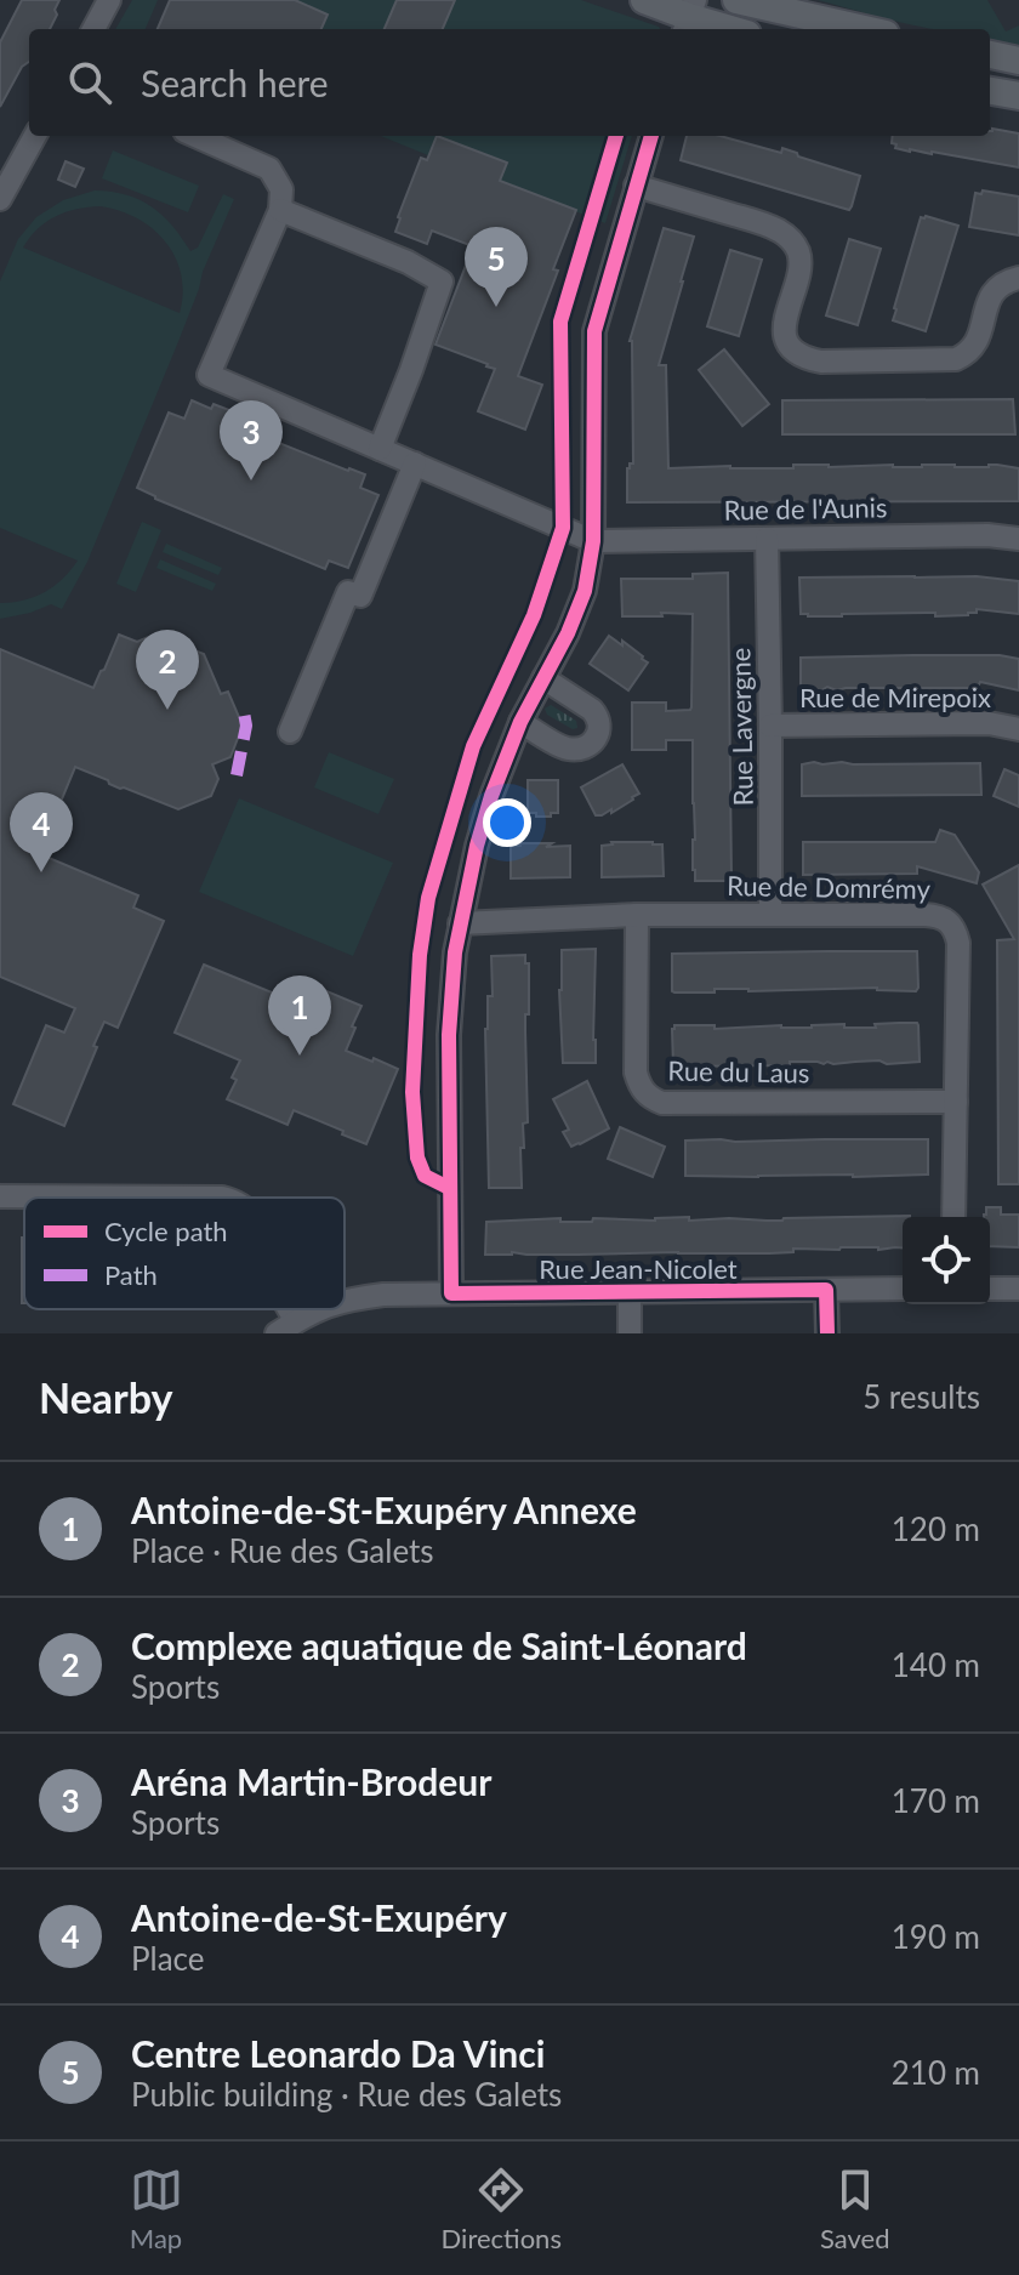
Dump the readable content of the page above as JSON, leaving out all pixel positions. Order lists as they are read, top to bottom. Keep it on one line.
{"streets":{"street":["Rue de l'Aunis","Rue de Mirepoix","Rue Lavergne","Rue de Domrémy","Rue du Laus","Rue Jean-Nicolet"]},"crossings":[["Rue de l'Aunis","Rue Lavergne"],["Rue de Mirepoix","Rue Lavergne"],["Rue Lavergne","Rue de Domrémy"],["Rue de Domrémy","Rue du Laus"]],"legend":["Cycle path","Path"],"page":{"search":"Search here","pins":["5","3","2","4","1"],"heading":["Nearby","5 results"],"list":[{"mark":"1","name":"Antoine-de-St-Exupéry Annexe","note":"Place · Rue des Galets","value":"120 m"},{"mark":"2","name":"Complexe aquatique de Saint-Léonard","note":"Sports","value":"140 m"},{"mark":"3","name":"Aréna Martin-Brodeur","note":"Sports","value":"170 m"},{"mark":"4","name":"Antoine-de-St-Exupéry","note":"Place","value":"190 m"},{"mark":"5","name":"Centre Leonardo Da Vinci","note":"Public building · Rue des Galets","value":"210 m"}],"nav":["Map","Directions","Saved"]}}
